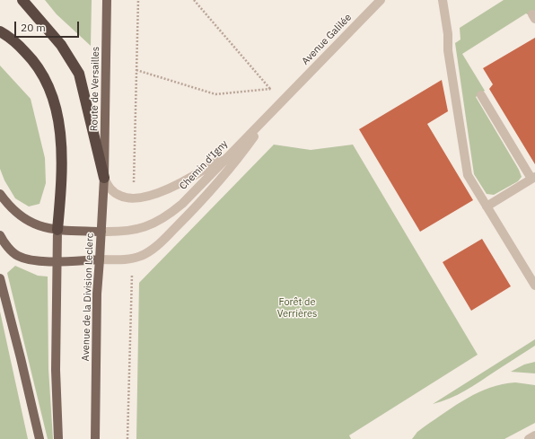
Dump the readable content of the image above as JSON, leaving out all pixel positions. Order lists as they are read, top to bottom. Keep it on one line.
{"streets":{"main road":["Route de Versailles","Avenue de la Division Leclerc"],"street":["Avenue Galilée","Chemin d'Igny"]},"crossings":[["Avenue Galilée","Chemin d'Igny"],["Route de Versailles","Avenue de la Division Leclerc"],["Chemin d'Igny","Avenue de la Division Leclerc"]],"parks":["Forêt de Verrières"],"scale_bar":"20 m"}
